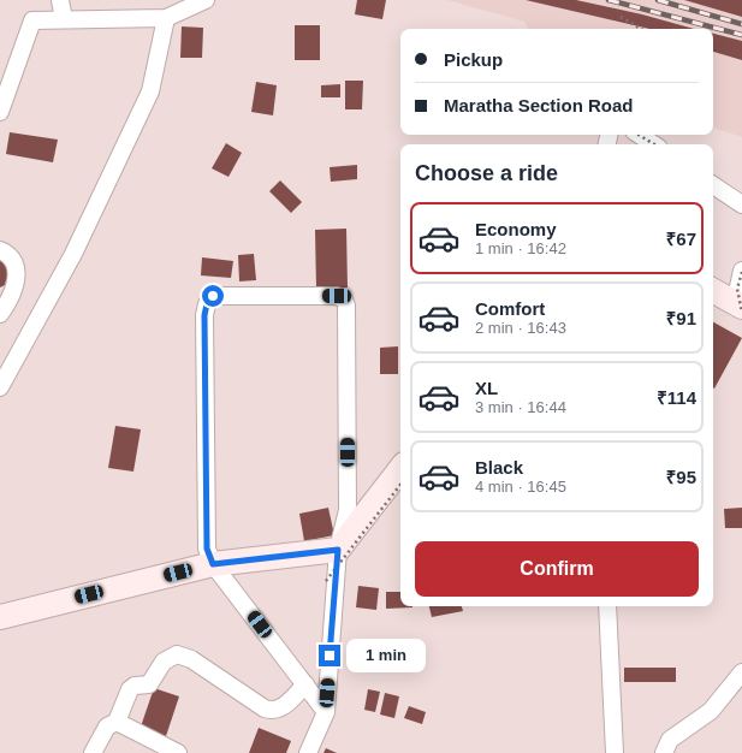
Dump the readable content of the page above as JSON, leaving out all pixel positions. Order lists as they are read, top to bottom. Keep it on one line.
{"page":{"banner":["Pickup","Maratha Section Road"],"heading":"Choose a ride","list":[{"name":"Economy","note":"1 min · 16:42","value":"₹67"},{"name":"Comfort","note":"2 min · 16:43","value":"₹91"},{"name":"XL","note":"3 min · 16:44","value":"₹114"},{"name":"Black","note":"4 min · 16:45","value":"₹95"}],"buttons":"Confirm","bubble":"1 min"}}
